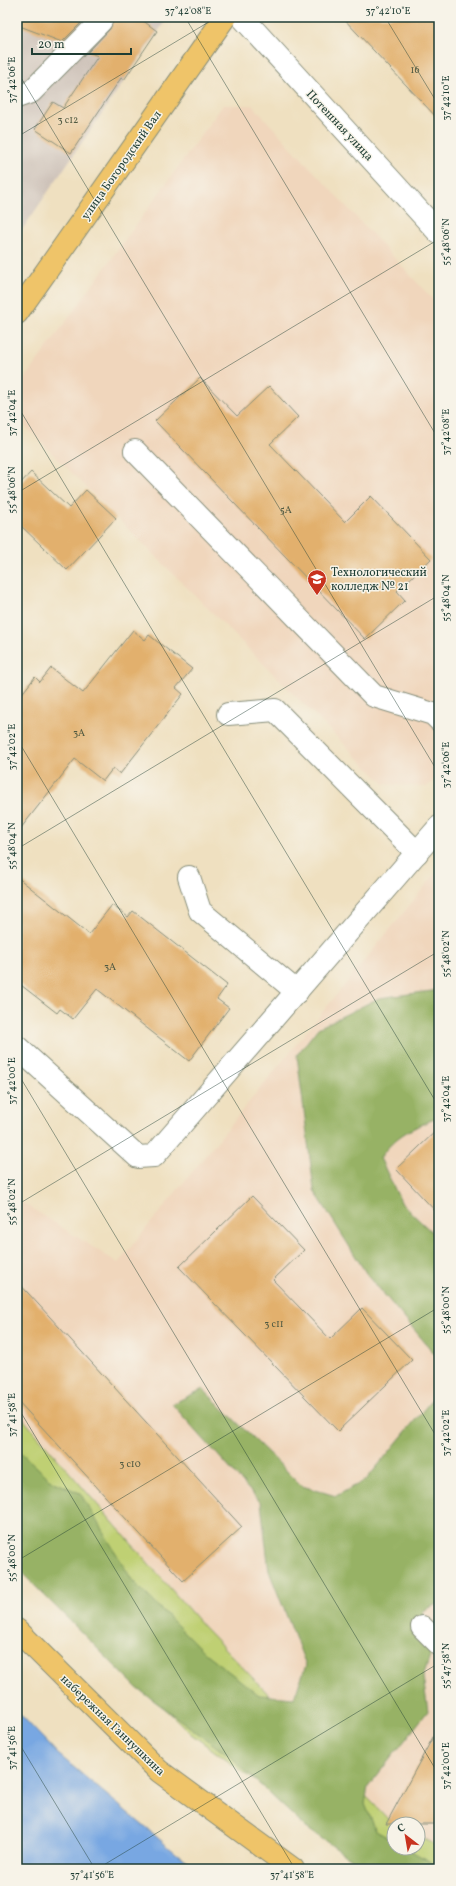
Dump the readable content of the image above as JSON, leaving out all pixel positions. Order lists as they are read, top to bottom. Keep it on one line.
{"streets":{"main road":["улица Богородский Вал","набережная Ганнушкина"],"street":["Потешная улица"]},"places":{"school or university":["Технологический колледж № 21"]},"house_numbers":["16","3 с12","5А","3А","3А","3 с11","3 с10"],"scale_bar":"20 m","north":"top left","coordinates":["37°42'08\"E","37°42'10\"E","37°42'06\"E","55°48'06\"N","37°42'04\"E","55°48'04\"N","37°42'02\"E","55°48'02\"N","37°42'00\"E","55°48'00\"N","37°41'58\"E","55°47'58\"N","37°41'56\"E"]}
